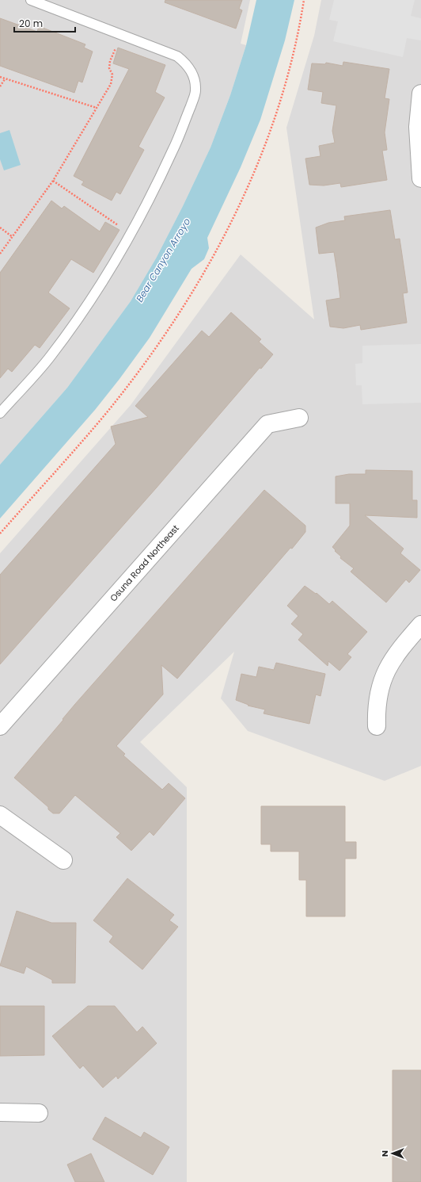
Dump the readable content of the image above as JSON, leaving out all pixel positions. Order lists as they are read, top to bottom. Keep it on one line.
{"streets":{"street":["Osuna Road Northeast"]},"water":["Bear Canyon Arroyo"],"scale_bar":"20 m","north":"left"}
